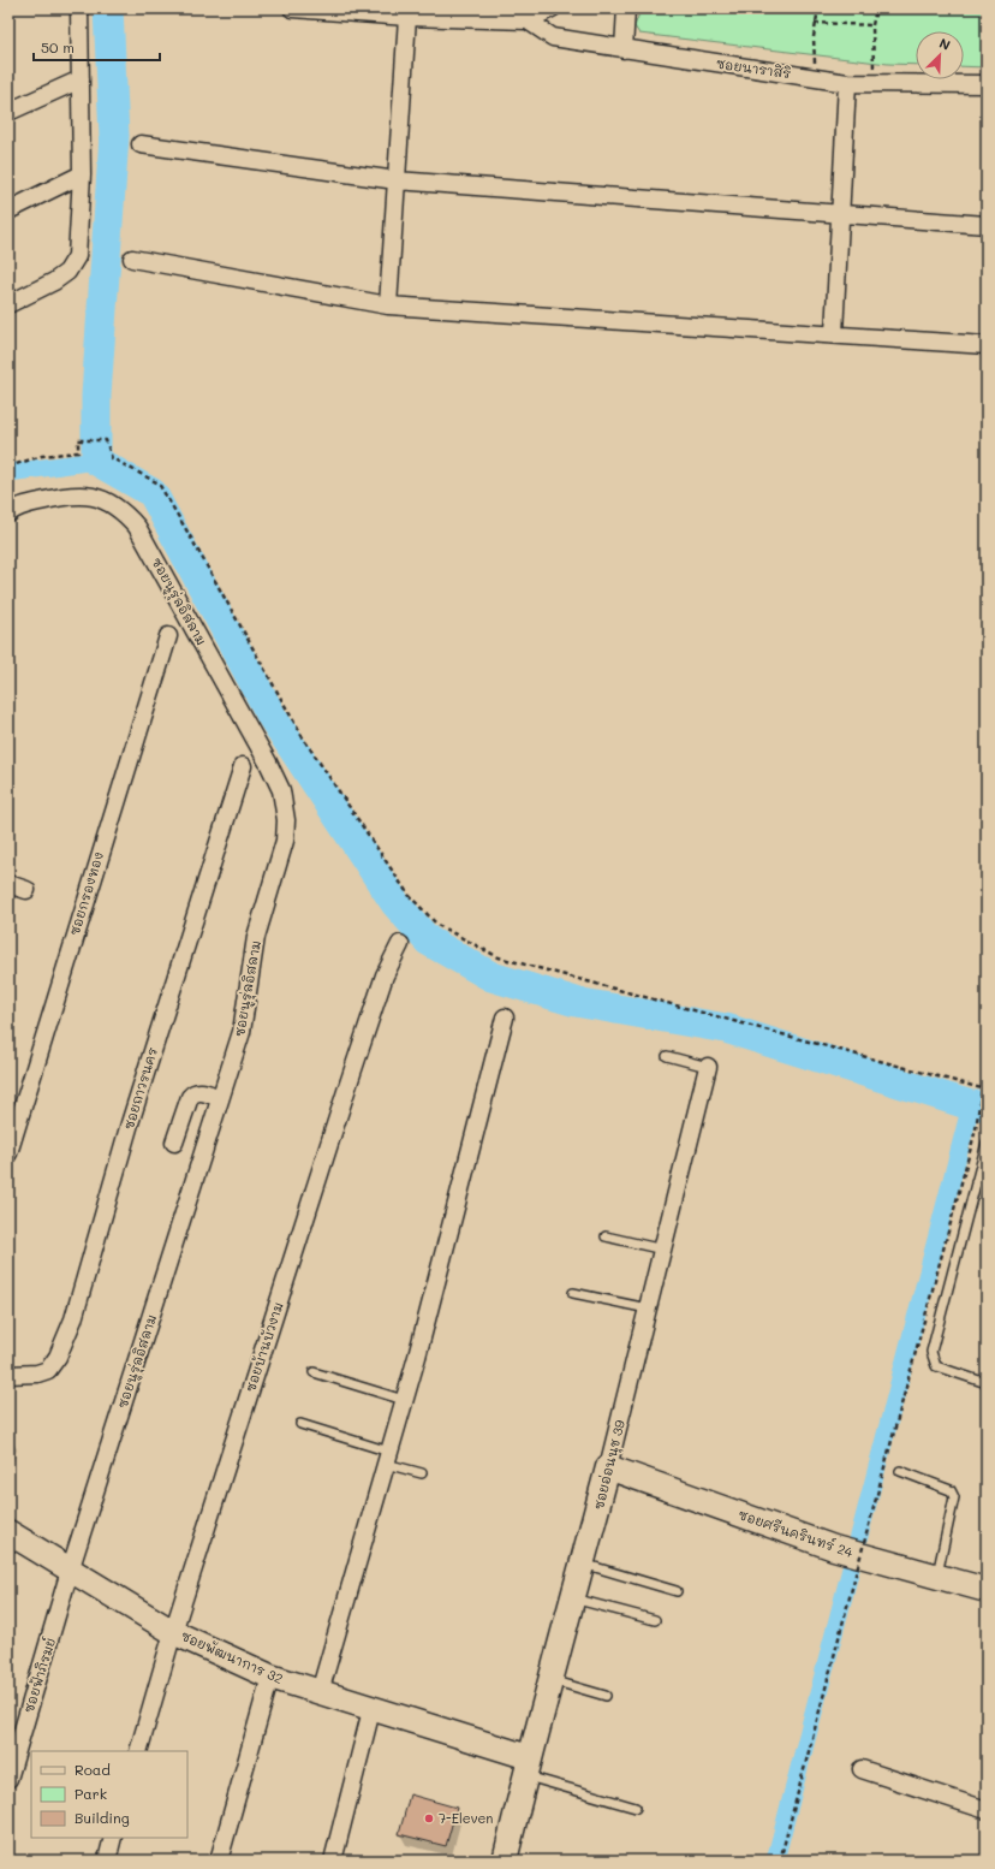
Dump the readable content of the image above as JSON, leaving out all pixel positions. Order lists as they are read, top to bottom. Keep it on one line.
{"streets":{"street":["ซอยนาราสิริ","ซอยนูรุ่ลอิสลาม","ซอยกรองทอง","ซอยถาวรนคร","ซอยบ้านบัวงาม","ซอยอ่อนนุช 39","ซอยศรีนครินทร์ 24","ซอยพัฒนาการ 32","ซอยฟ้าภิรมย์"]},"crossings":[["ซอยนูรุ่ลอิสลาม","ซอยพัฒนาการ 32"],["ซอยนูรุ่ลอิสลาม","ซอยฟ้าภิรมย์"],["ซอยบ้านบัวงาม","ซอยพัฒนาการ 32"],["ซอยอ่อนนุช 39","ซอยศรีนครินทร์ 24"],["ซอยอ่อนนุช 39","ซอยพัฒนาการ 32"],["ซอยพัฒนาการ 32","ซอยฟ้าภิรมย์"]],"places":["7-Eleven"],"legend":["Road","Park","Building"],"scale_bar":"50 m","north":"top right"}
